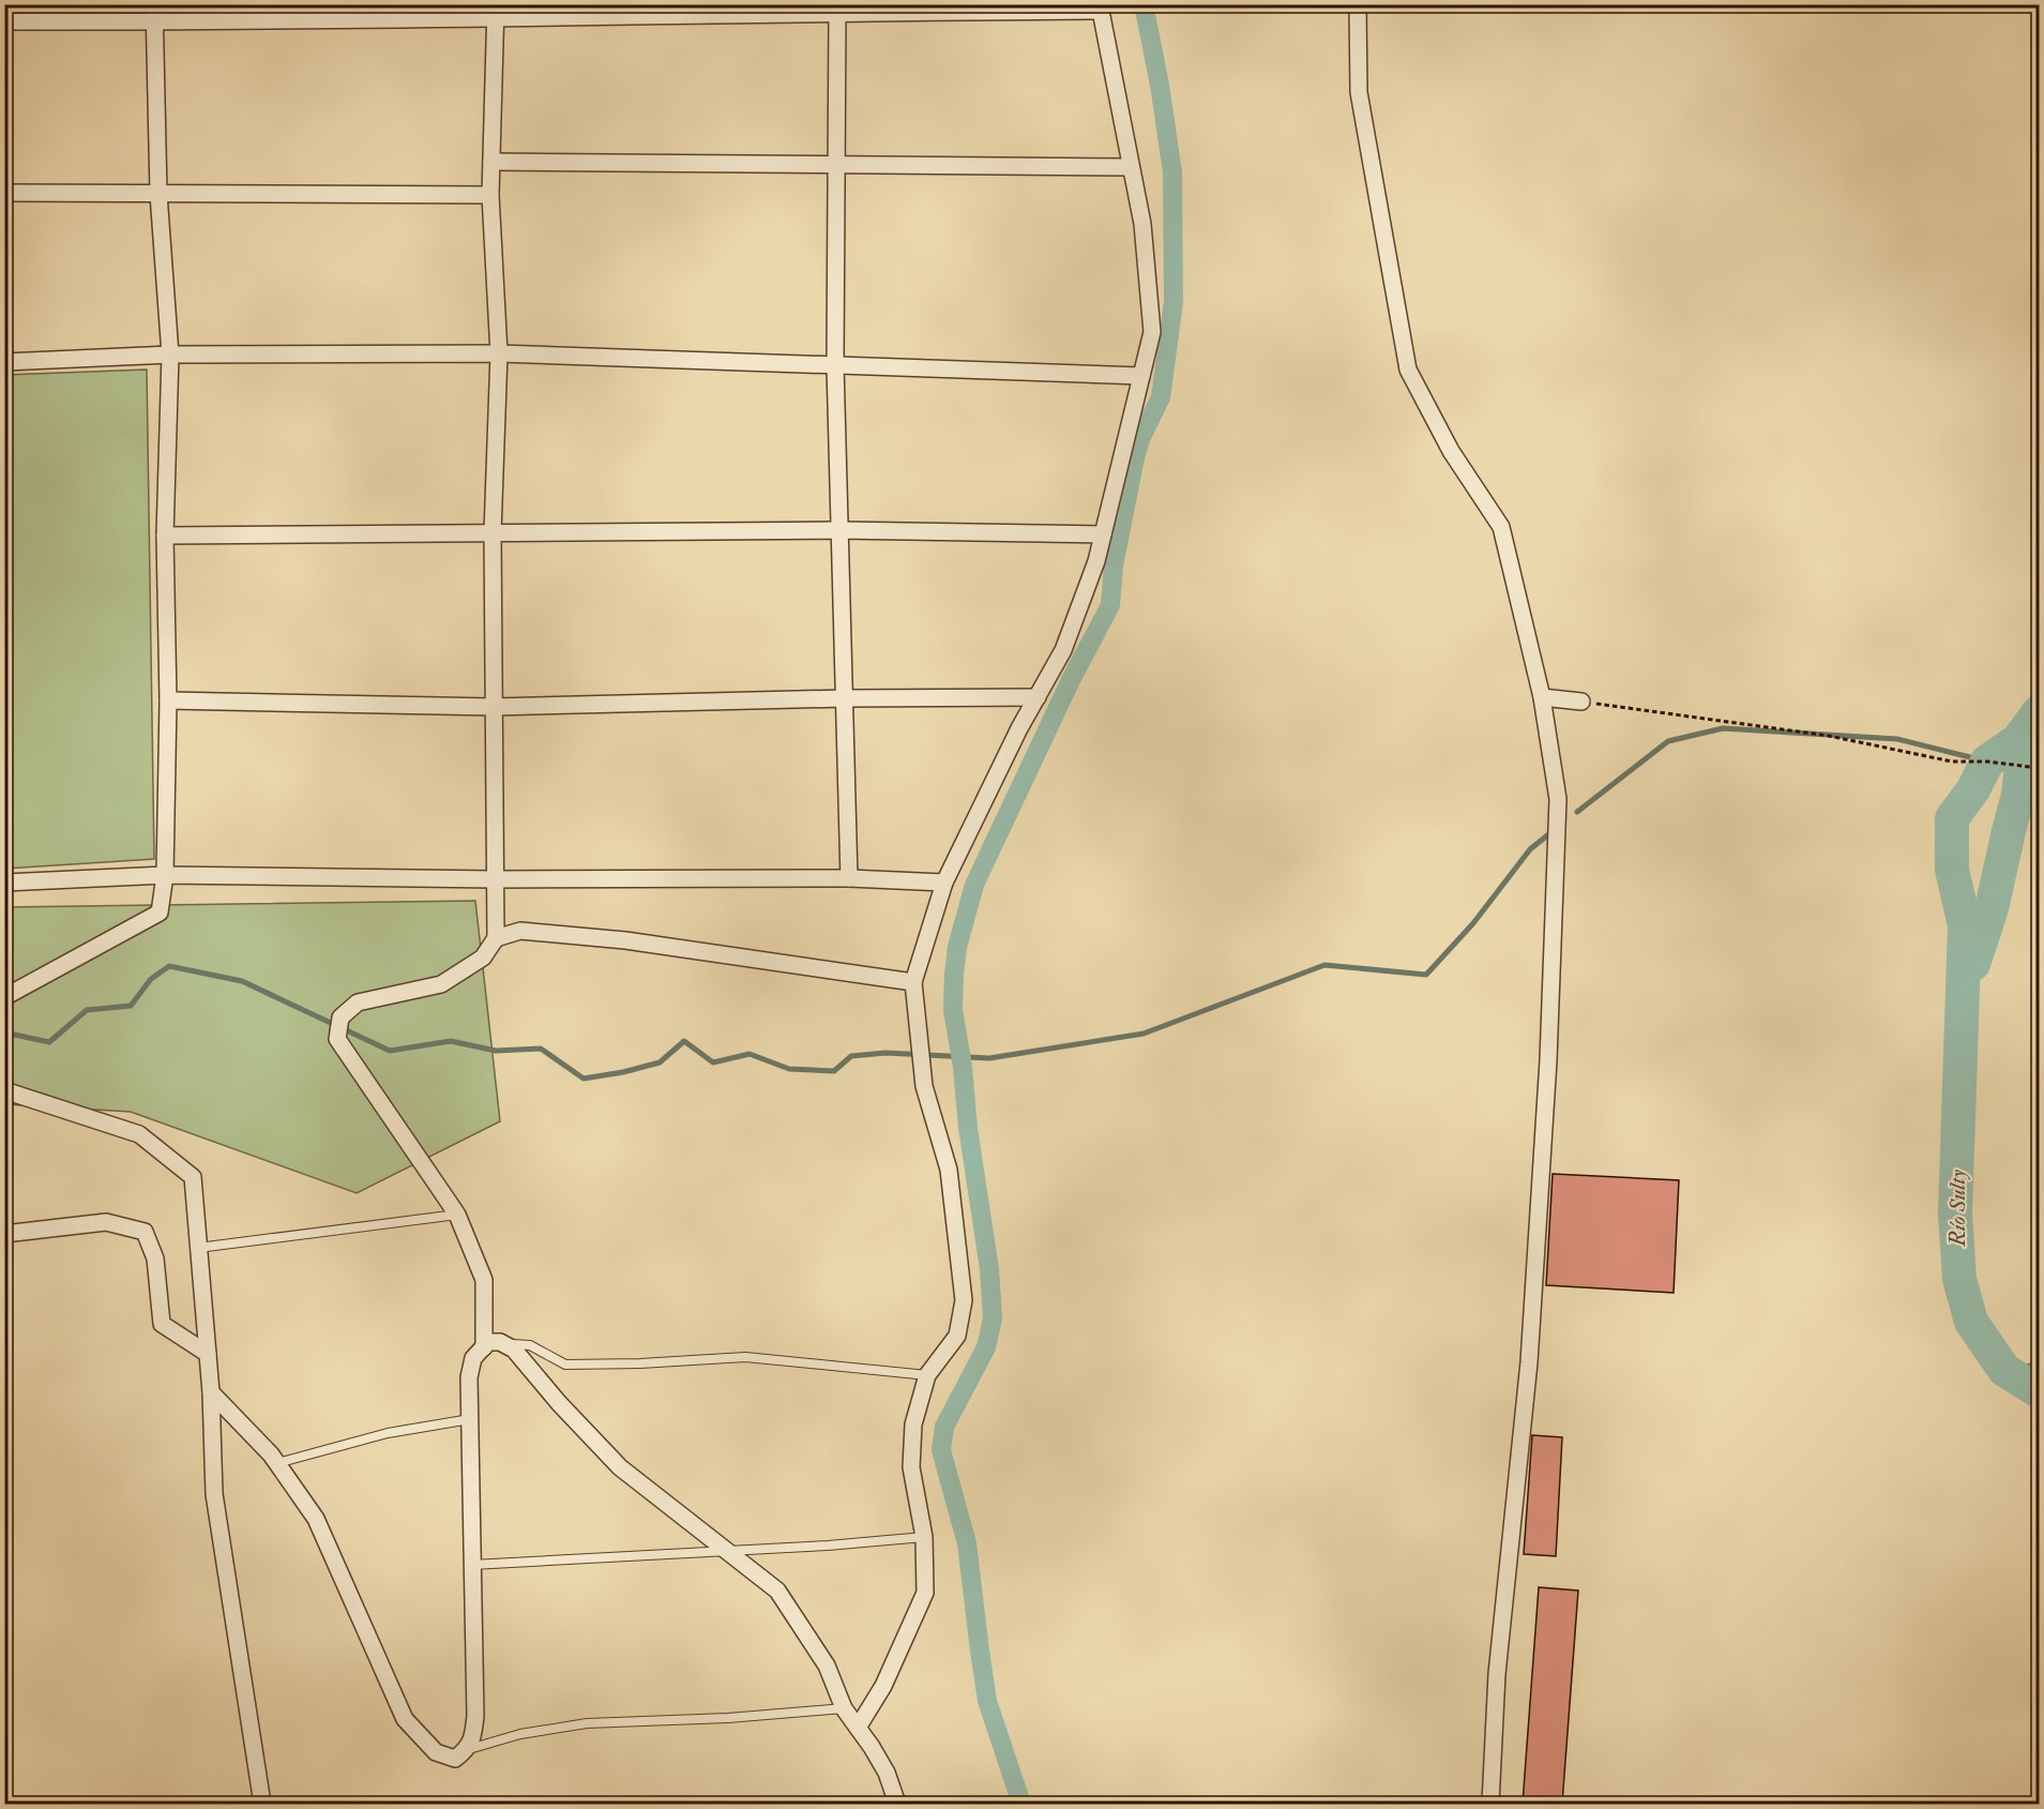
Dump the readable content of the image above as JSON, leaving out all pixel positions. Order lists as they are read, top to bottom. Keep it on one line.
{"water":["Río Sulty"]}
